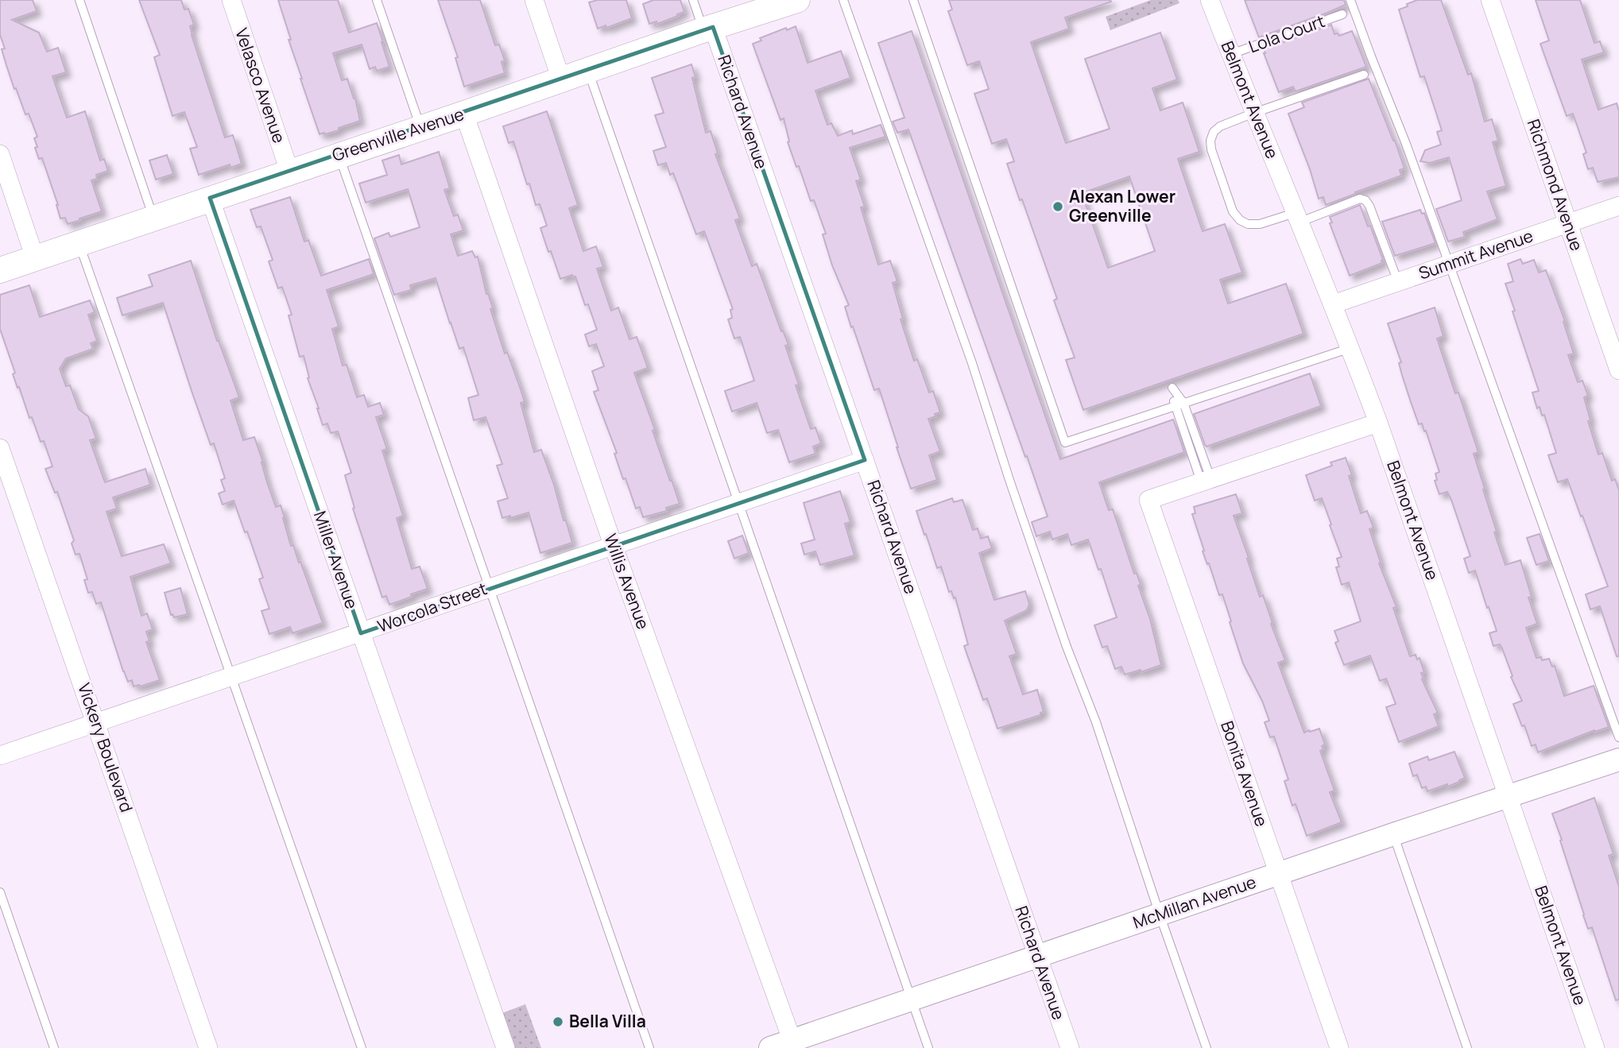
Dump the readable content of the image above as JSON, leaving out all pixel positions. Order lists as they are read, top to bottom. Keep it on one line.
{"streets":{"main road":["Greenville Avenue"],"street":["Velasco Avenue","Belmont Avenue","Richard Avenue","Richmond Avenue","Summit Avenue","Miller Avenue","Willis Avenue","Worcola Street","Vickery Boulevard","Bonita Avenue","McMillan Avenue"],"lane":["Lola Court"]},"crossings":[["Lola Court","Belmont Avenue"],["Velasco Avenue","Greenville Avenue"],["Belmont Avenue","Summit Avenue"],["Belmont Avenue","McMillan Avenue"],["Richard Avenue","Greenville Avenue"],["Richard Avenue","Worcola Street"],["Richard Avenue","McMillan Avenue"],["Greenville Avenue","Miller Avenue"],["Greenville Avenue","Willis Avenue"],["Richmond Avenue","Summit Avenue"],["Miller Avenue","Worcola Street"],["Willis Avenue","Worcola Street"],["Willis Avenue","McMillan Avenue"],["Worcola Street","Vickery Boulevard"],["Bonita Avenue","McMillan Avenue"]],"places":["Alexan Lower Greenville","Bella Villa"]}
